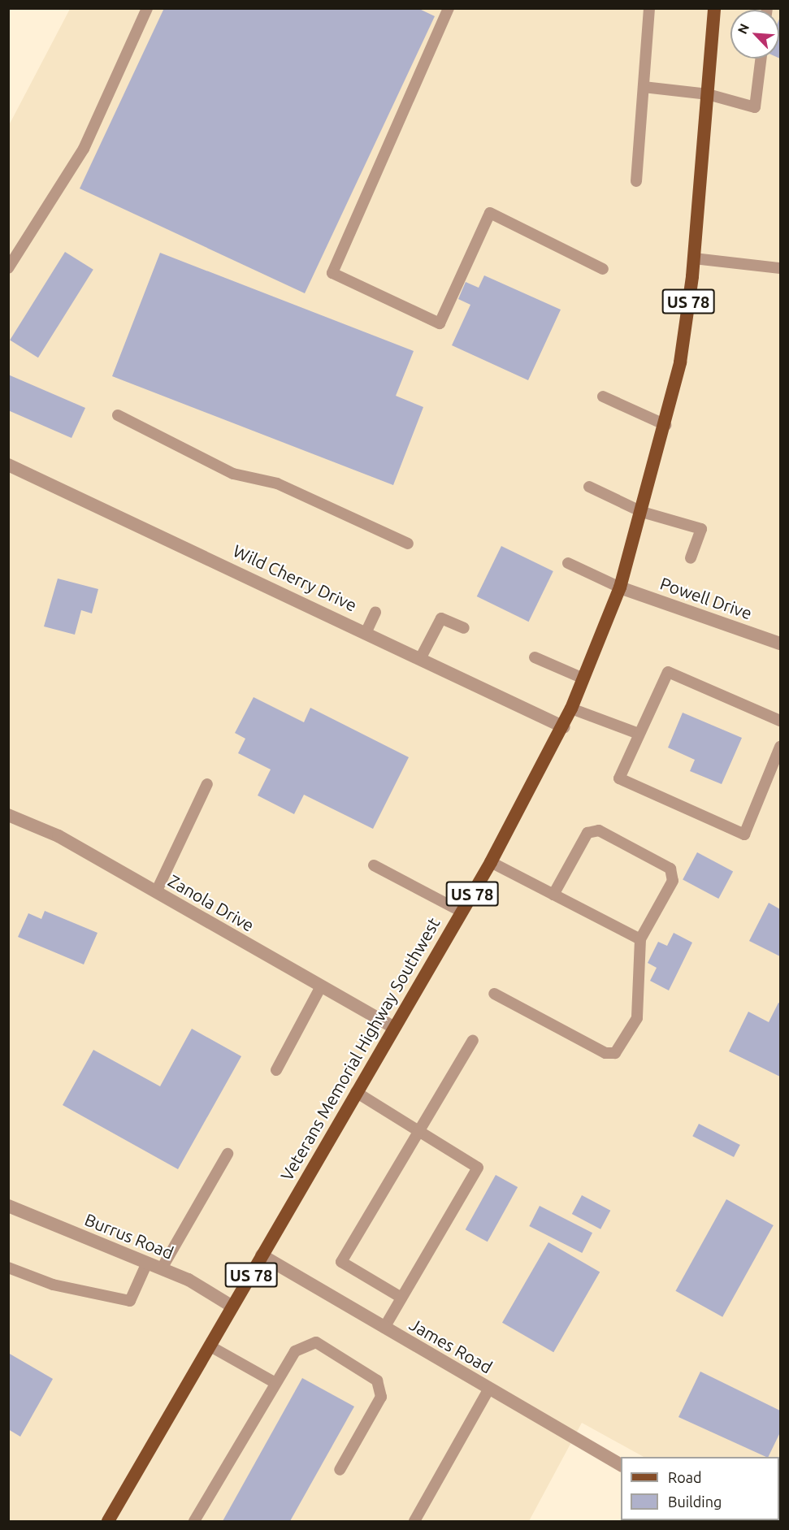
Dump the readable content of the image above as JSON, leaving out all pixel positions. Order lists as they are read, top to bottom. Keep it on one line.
{"streets":{"main road":["US 78","Veterans Memorial Highway Southwest"],"street":["Wild Cherry Drive","Powell Drive","Zanola Drive","Burrus Road","James Road"]},"crossings":[["Wild Cherry Drive","Veterans Memorial Highway Southwest"],["Powell Drive","Veterans Memorial Highway Southwest"],["Zanola Drive","Veterans Memorial Highway Southwest"],["Veterans Memorial Highway Southwest","Burrus Road"],["Veterans Memorial Highway Southwest","James Road"]],"legend":["Road","Building"],"north":"top left"}
